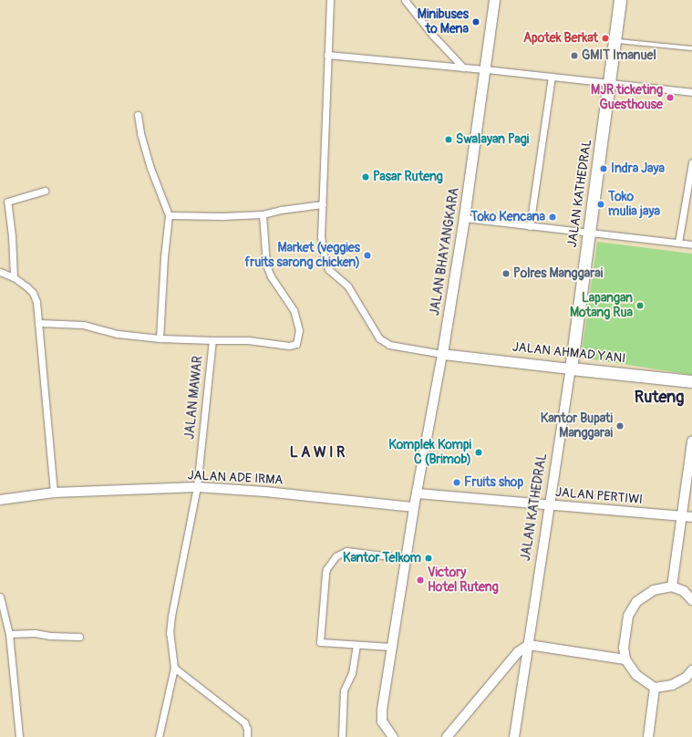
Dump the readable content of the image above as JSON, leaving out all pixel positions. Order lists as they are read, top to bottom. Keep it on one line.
{"streets":{"highway":["JALAN KATHEDRAL","JALAN AHMAD YANI"],"main road":["JALAN BHAYANGKARA"],"street":["JALAN MAWAR","JALAN ADE IRMA","JALAN PERTIWI"]},"crossings":[["JALAN KATHEDRAL","JALAN AHMAD YANI"],["JALAN KATHEDRAL","JALAN PERTIWI"],["JALAN BHAYANGKARA","JALAN AHMAD YANI"],["JALAN BHAYANGKARA","JALAN ADE IRMA"],["JALAN BHAYANGKARA","JALAN PERTIWI"],["JALAN MAWAR","JALAN ADE IRMA"]],"districts":["Ruteng","L A W I R"],"places":["Minibuses to Mena","Apotek Berkat","GMIT Imanuel","MJR ticketing Guesthouse","Swalayan Pagi","Indra Jaya","Pasar Ruteng","Toko mulia jaya","Toko Kencana","Market (veggies fruits sarong chicken)","Polres Manggarai","Lapangan Motang Rua","Kantor Bupati Manggarai","Komplek Kompi C (Brimob)","Fruits shop","Kantor Telkom","Victory Hotel Ruteng"]}
